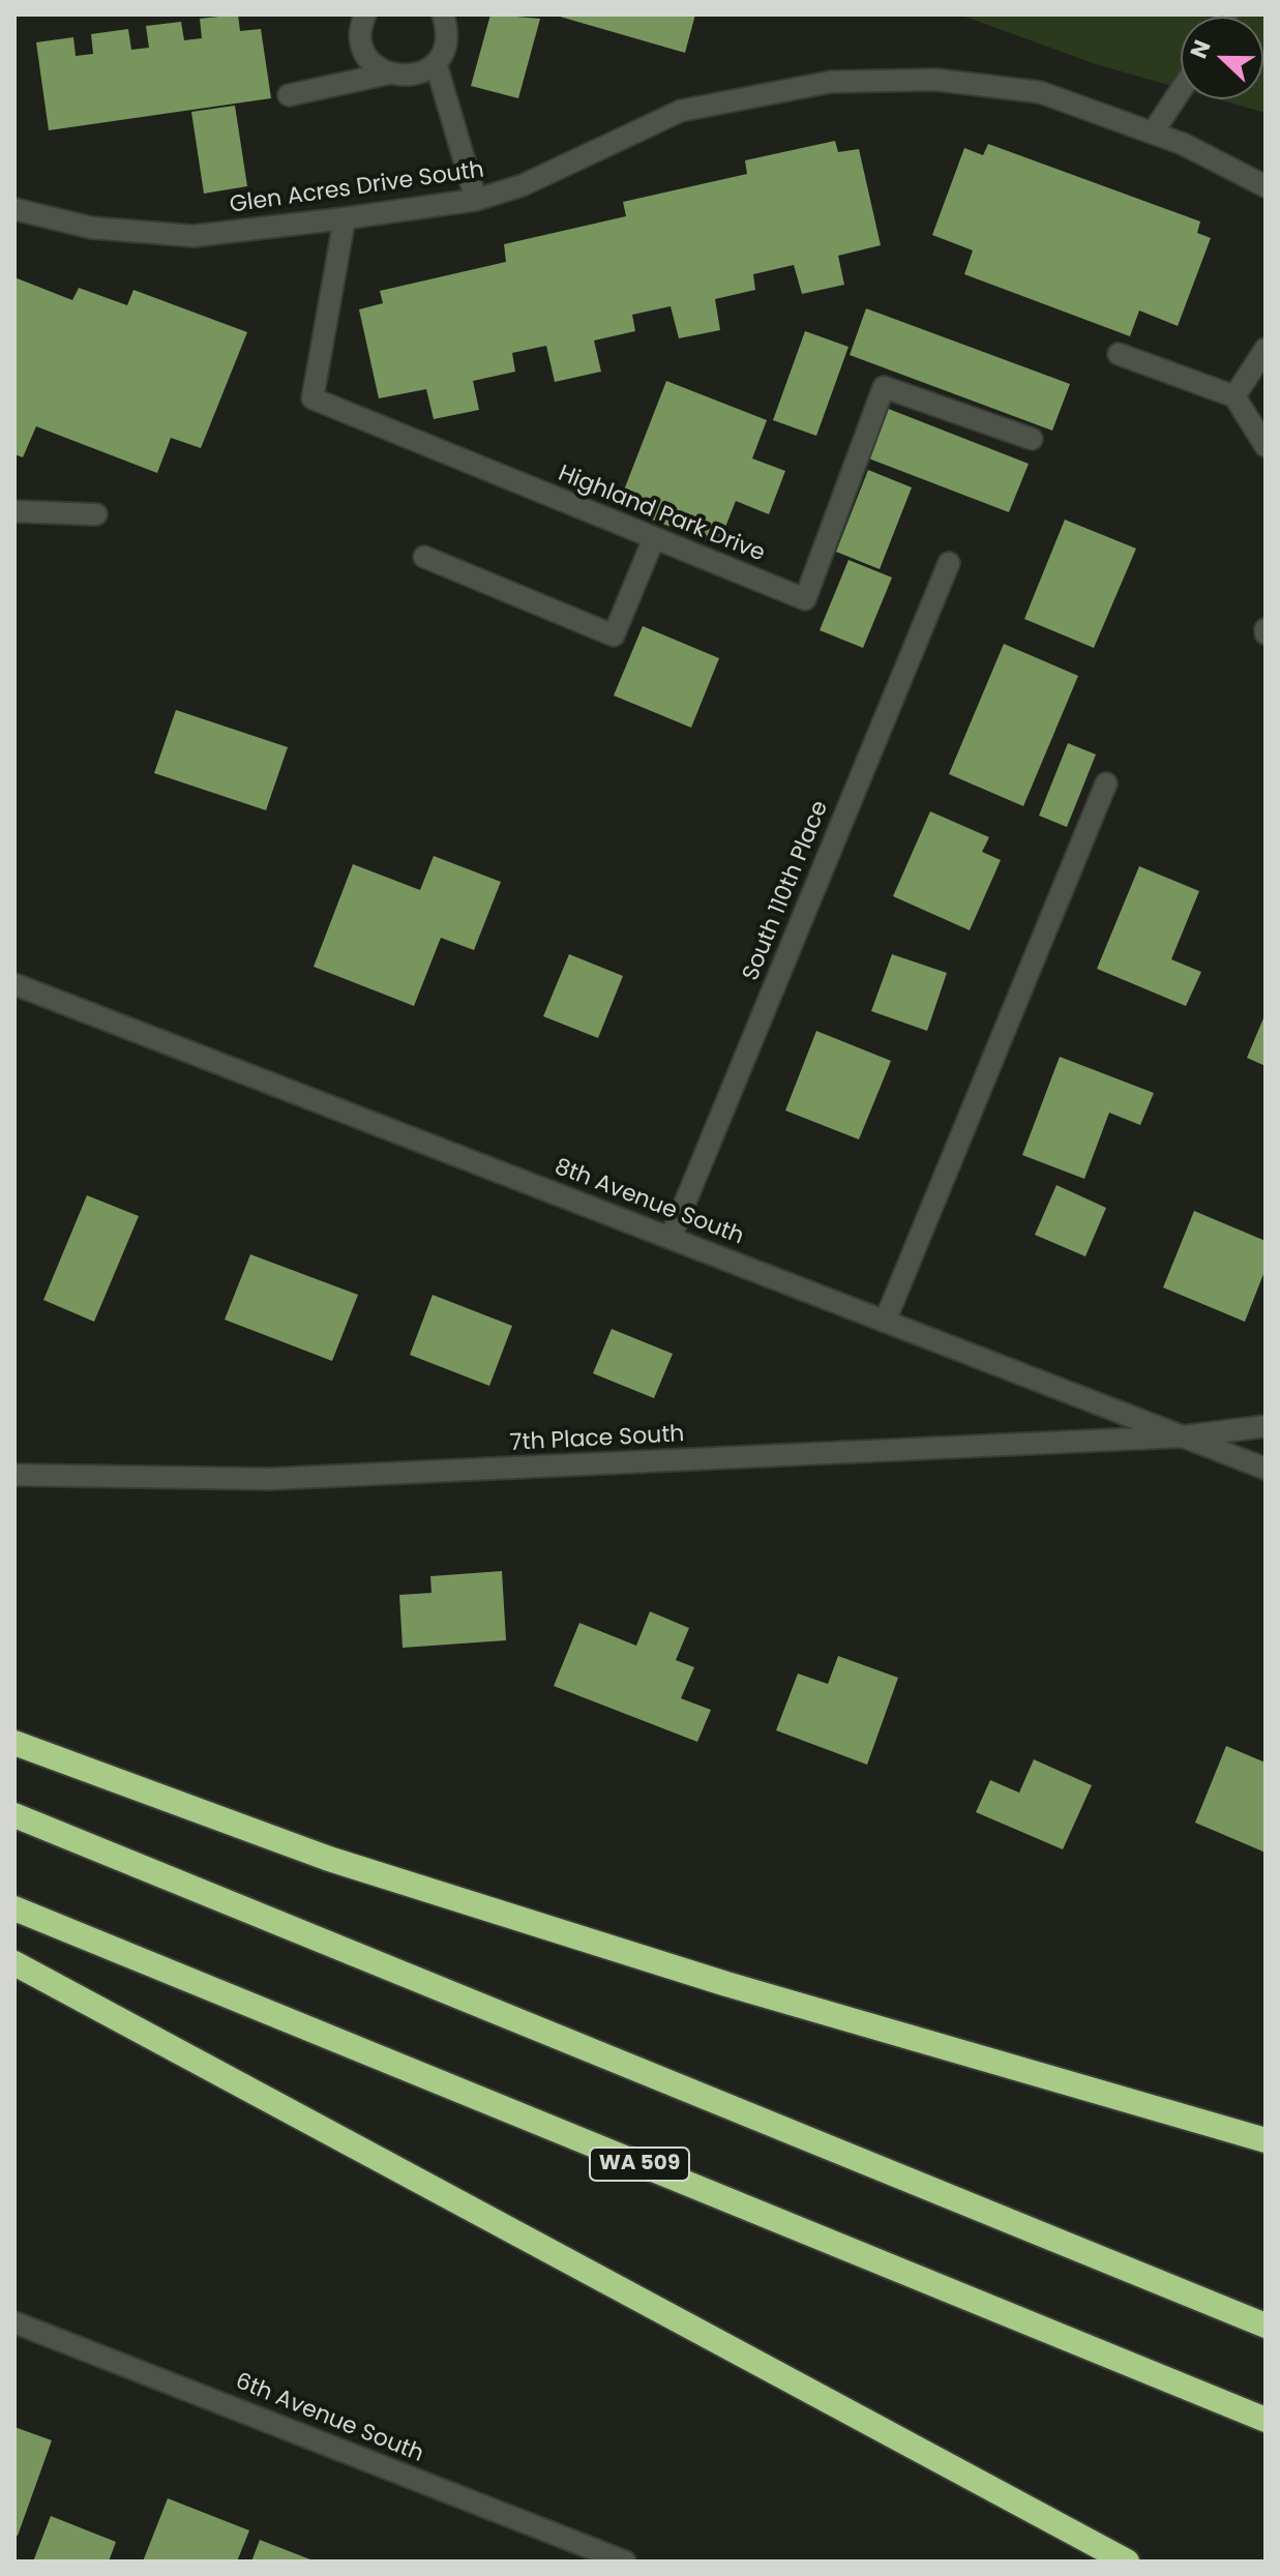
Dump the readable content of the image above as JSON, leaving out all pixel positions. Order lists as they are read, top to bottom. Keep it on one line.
{"streets":{"highway":["WA 509"],"street":["Glen Acres Drive South","Highland Park Drive","South 110th Place","8th Avenue South","7th Place South","6th Avenue South"]},"crossings":[["Glen Acres Drive South","Highland Park Drive"],["South 110th Place","8th Avenue South"],["8th Avenue South","7th Place South"]],"north":"left"}
